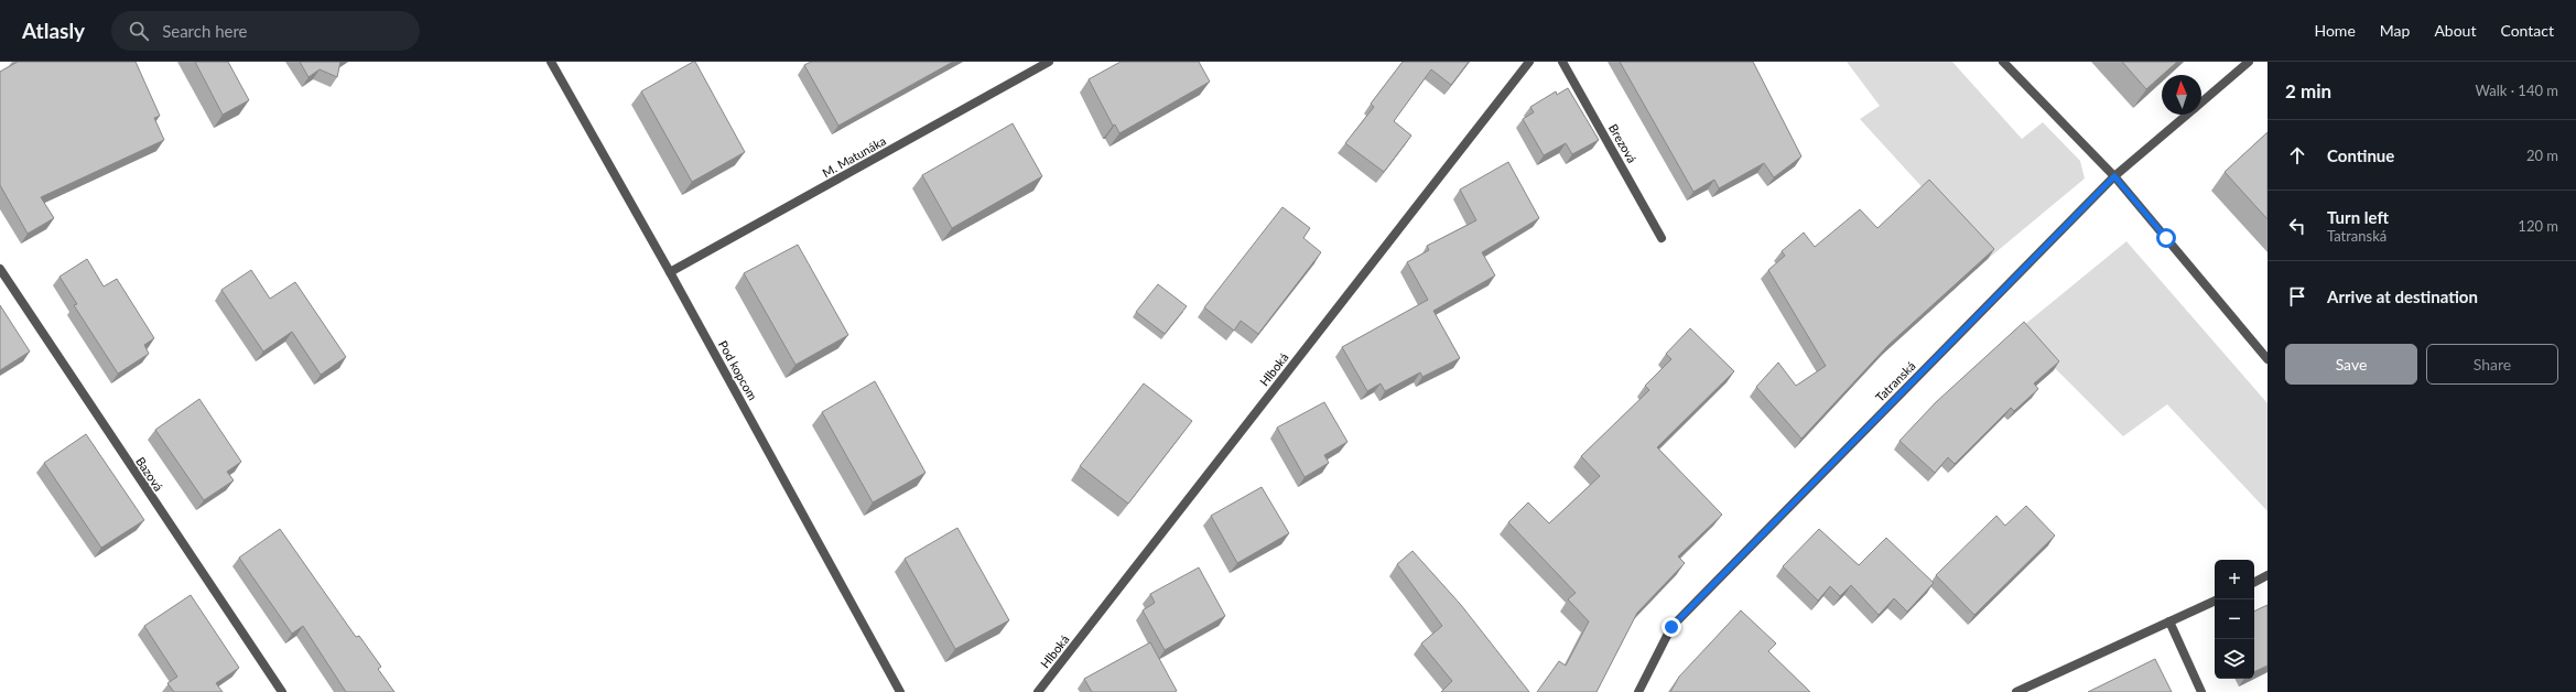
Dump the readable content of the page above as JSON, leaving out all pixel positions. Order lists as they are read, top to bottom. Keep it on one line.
{"streets":{"street":["Brezová","M. Matunáka","Hlboká","Pod kopcom","Tatranská","Bazová"]},"crossings":[["M. Matunáka","Pod kopcom"]],"north":"top","page":{"header":"Atlasly","search":"Search here","nav":["Home","Map","About","Contact"],"heading":["2 min","Walk · 140 m"],"list":[["Continue","20 m"],["Turn left","Tatranská","120 m"],"Arrive at destination"],"buttons":["Save","Share"],"map_buttons":["+","−"]}}
